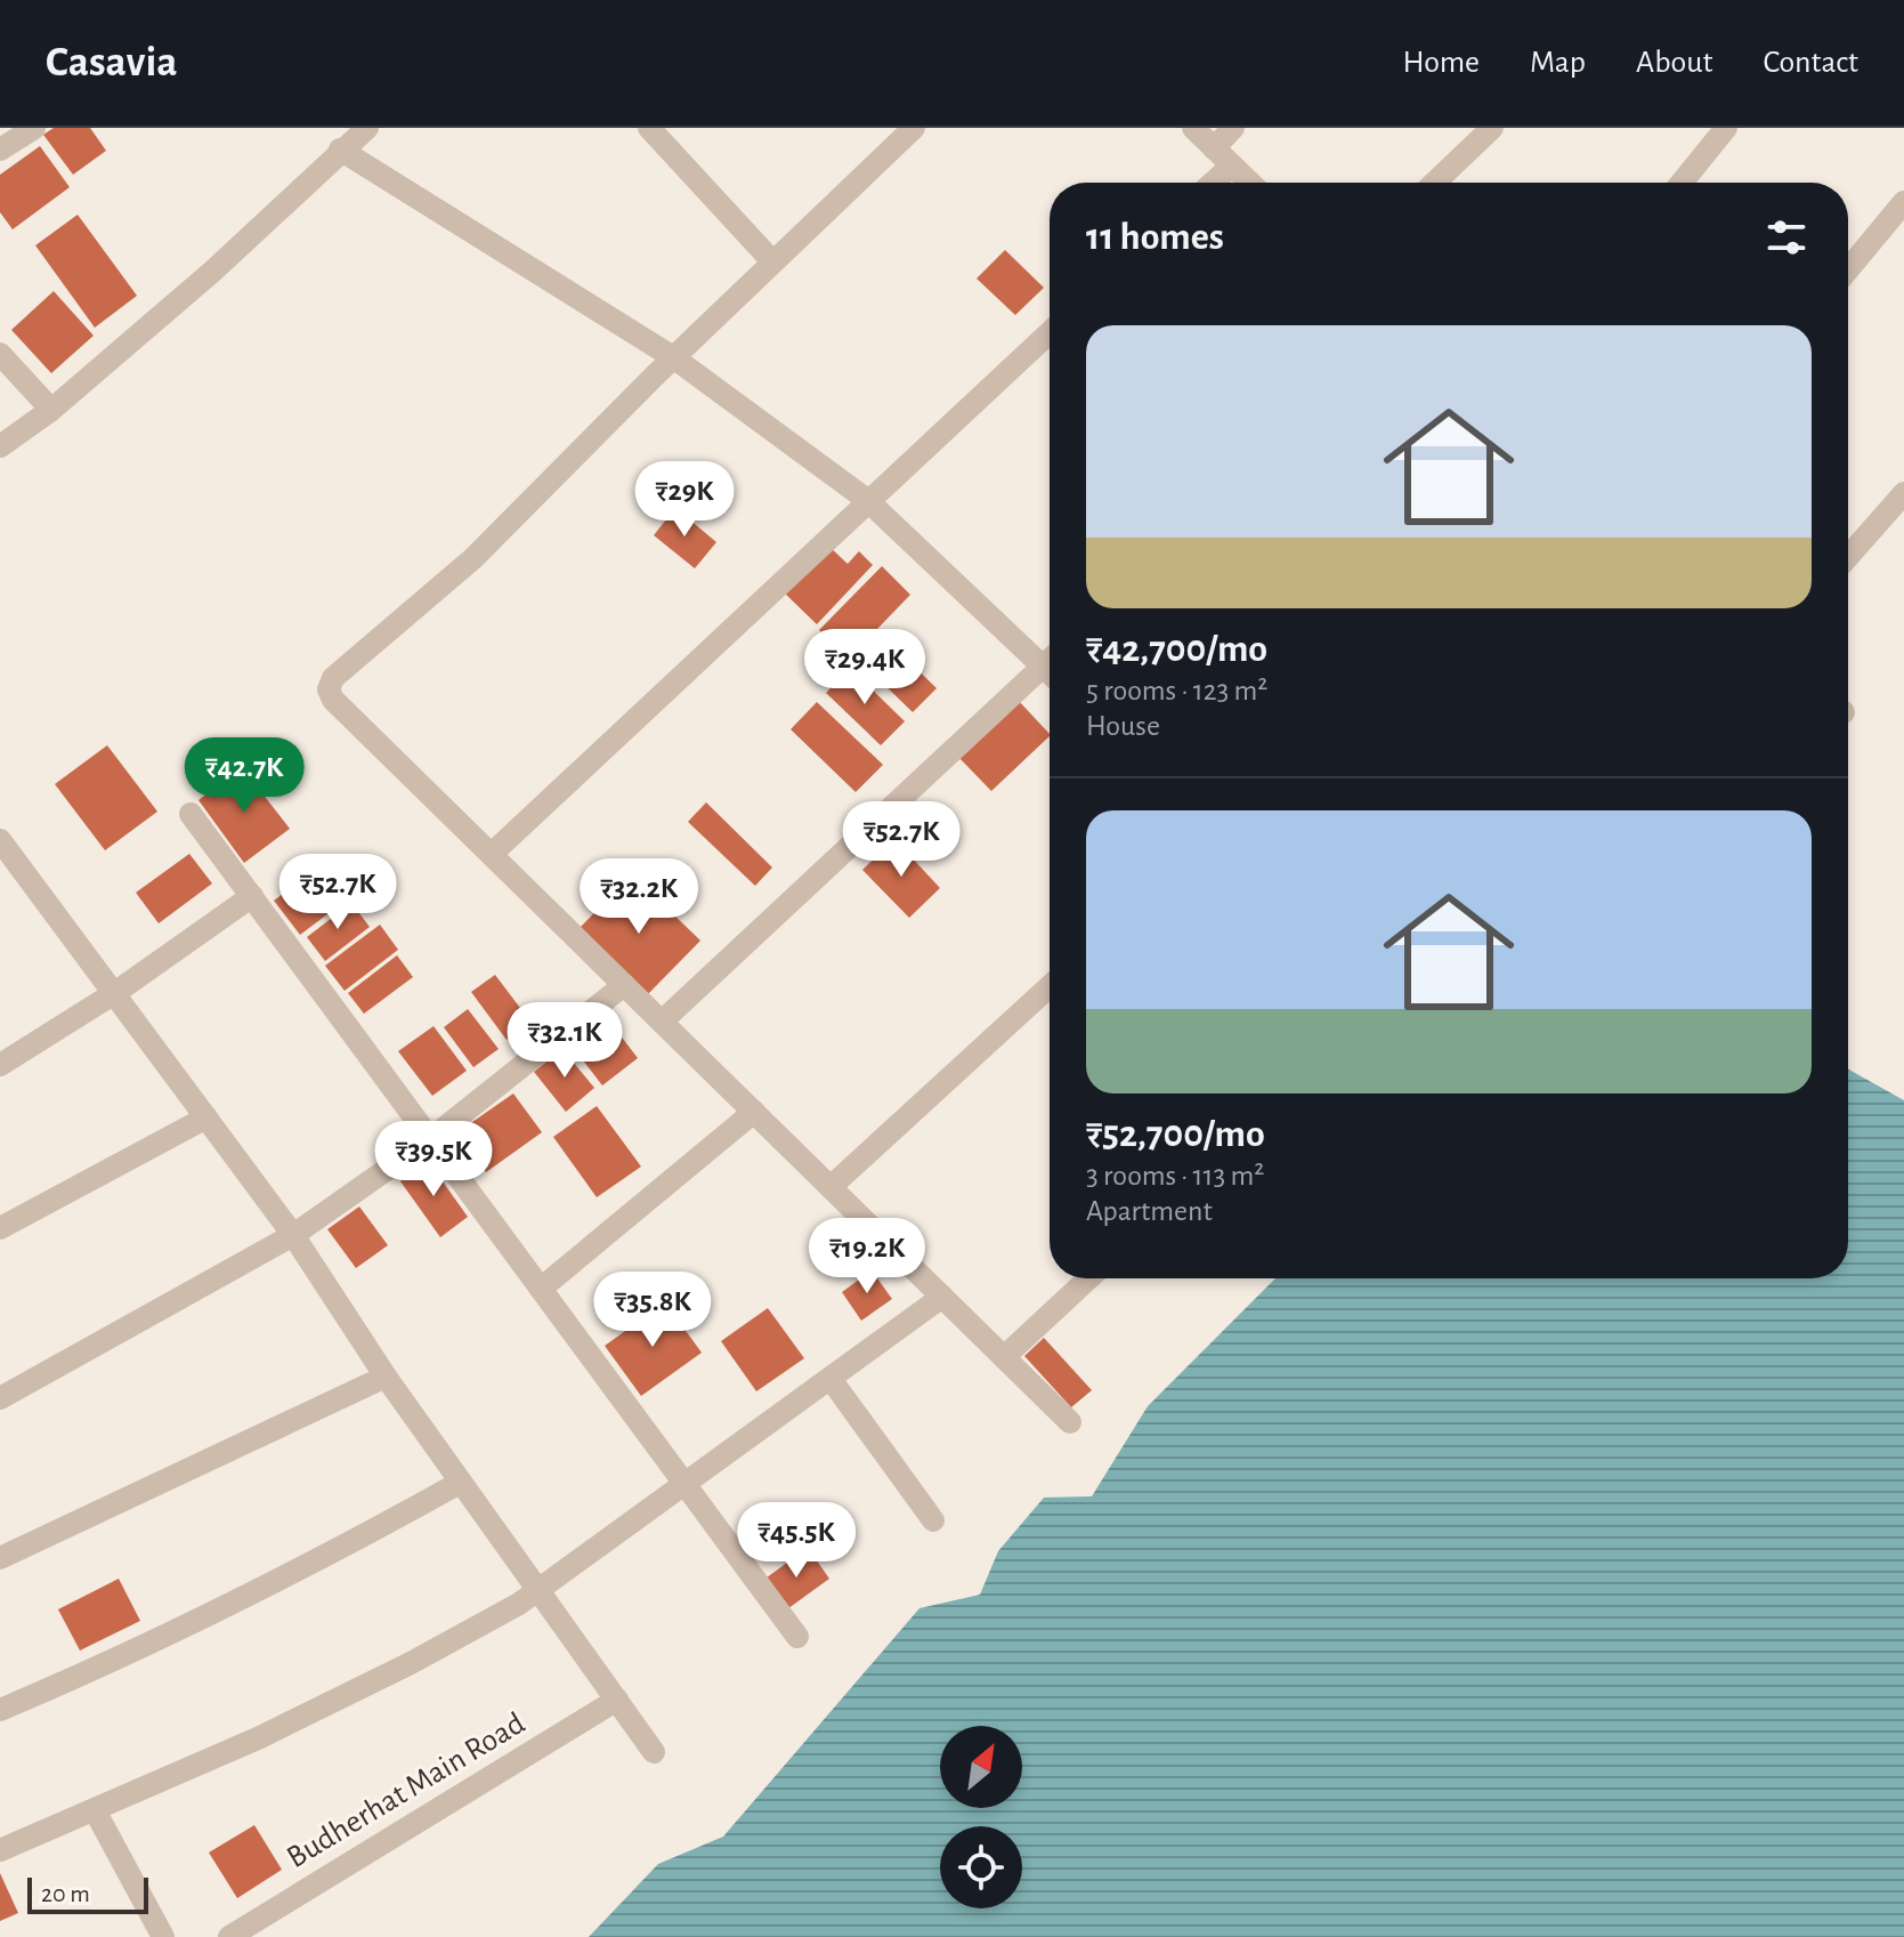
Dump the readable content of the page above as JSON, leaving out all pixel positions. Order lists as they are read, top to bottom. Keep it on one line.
{"streets":{"street":["Budherhat Main Road"]},"scale_bar":"20 m","north":"top right","page":{"header":"Casavia","nav":["Home","Map","About","Contact"],"heading":"11 homes","list":[{"name":"₹42,700/mo","note":"5 rooms · 123 m² · House"},{"name":"₹52,700/mo","note":"3 rooms · 113 m² · Apartment"}],"price":["₹29K","₹29.4K","₹42.7K","₹52.7K","₹52.7K","₹32.2K","₹32.1K","₹39.5K","₹19.2K","₹35.8K","₹45.5K"],"scale":"20 m"}}
